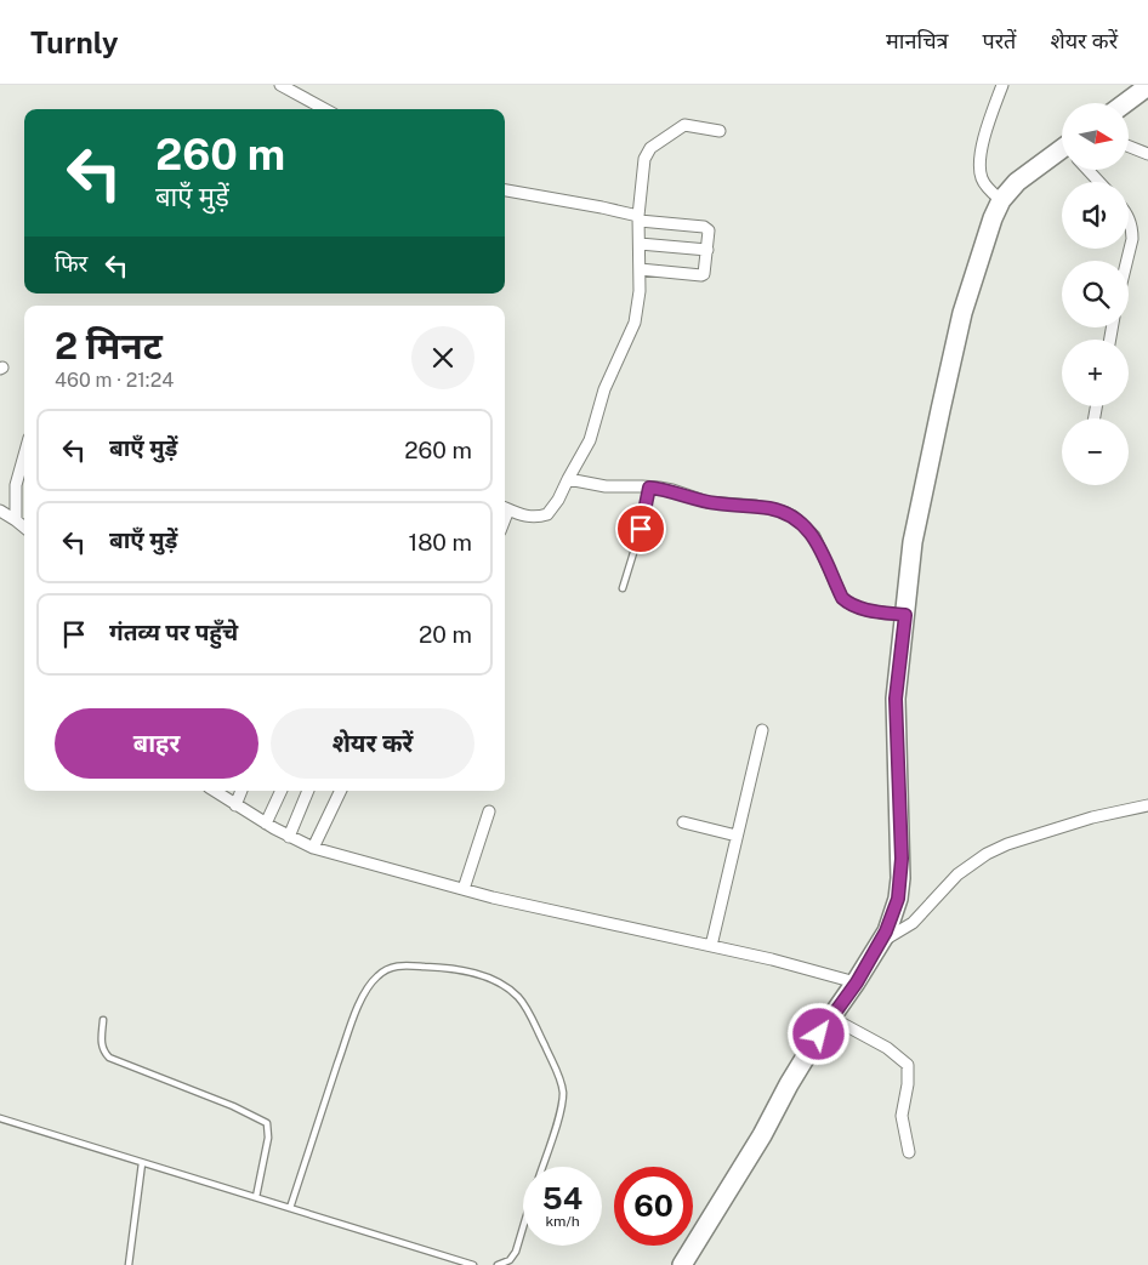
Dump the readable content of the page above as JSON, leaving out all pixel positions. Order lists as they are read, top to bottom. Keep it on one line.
{"north":"right","page":{"header":"Turnly","nav":["मानचित्र","परतें","शेयर करें"],"map_buttons":["+","−"],"turn":["260 m","बाएँ मुड़ें"],"then":"फिर","heading":["2 मिनट","460 m · 21:24"],"list":[{"name":"बाएँ मुड़ें","value":"260 m"},{"name":"बाएँ मुड़ें","value":"180 m"},{"name":"गंतव्य पर पहुँचे","value":"20 m"}],"buttons":["बाहर","शेयर करें"],"speed":"54 km/h","limit":"60"}}
